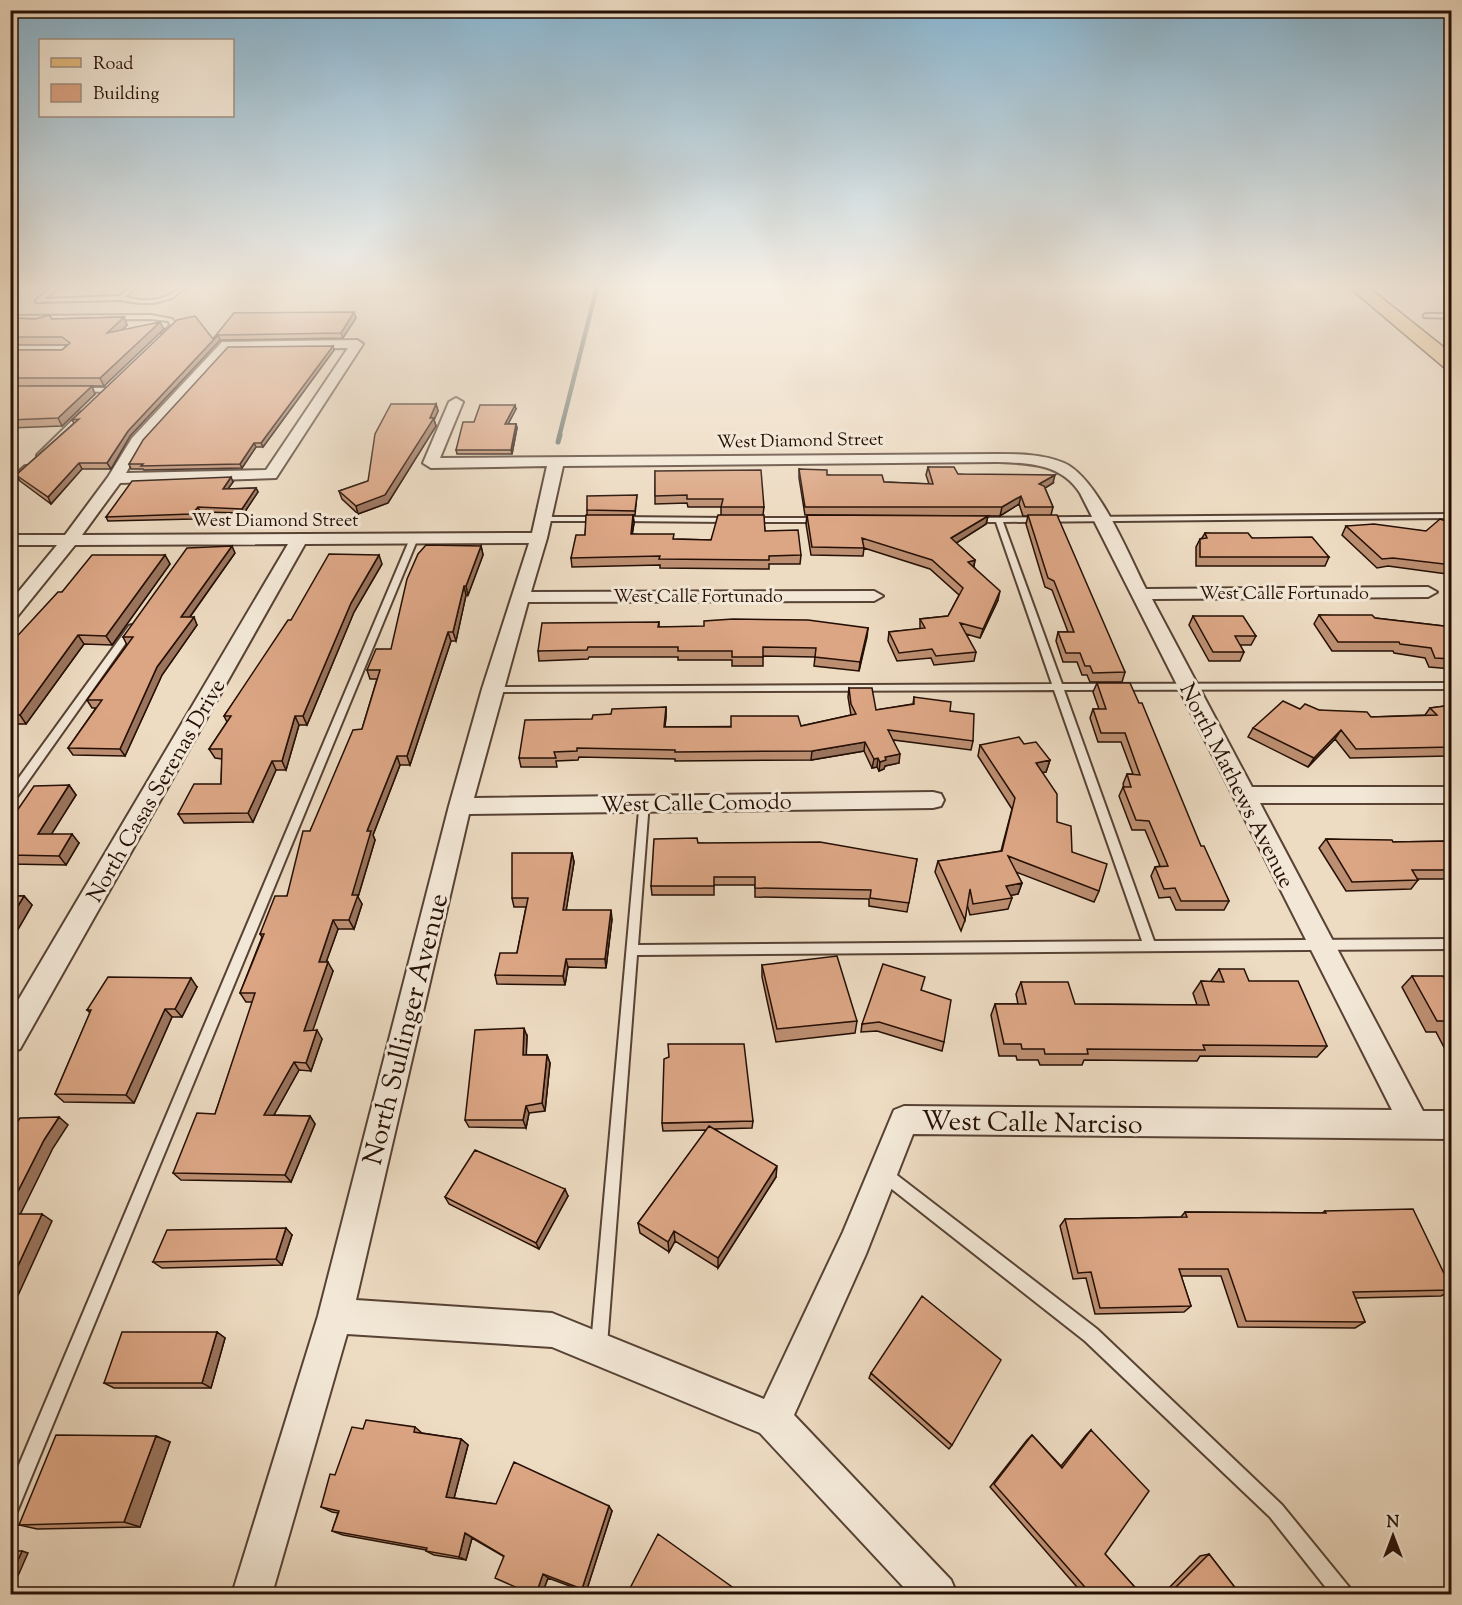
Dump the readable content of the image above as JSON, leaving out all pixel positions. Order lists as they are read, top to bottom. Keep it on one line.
{"streets":{"street":["West Diamond Street","West Calle Fortunado","North Mathews Avenue","North Casas Serenas Drive","West Calle Comodo","North Sullinger Avenue","West Calle Narciso"]},"crossings":[["West Diamond Street","North Mathews Avenue"],["West Diamond Street","North Casas Serenas Drive"],["West Diamond Street","North Sullinger Avenue"],["West Calle Fortunado","North Mathews Avenue"],["West Calle Fortunado","North Sullinger Avenue"],["North Mathews Avenue","West Calle Narciso"],["West Calle Comodo","North Sullinger Avenue"]],"legend":["Road","Building"],"north":"top"}
